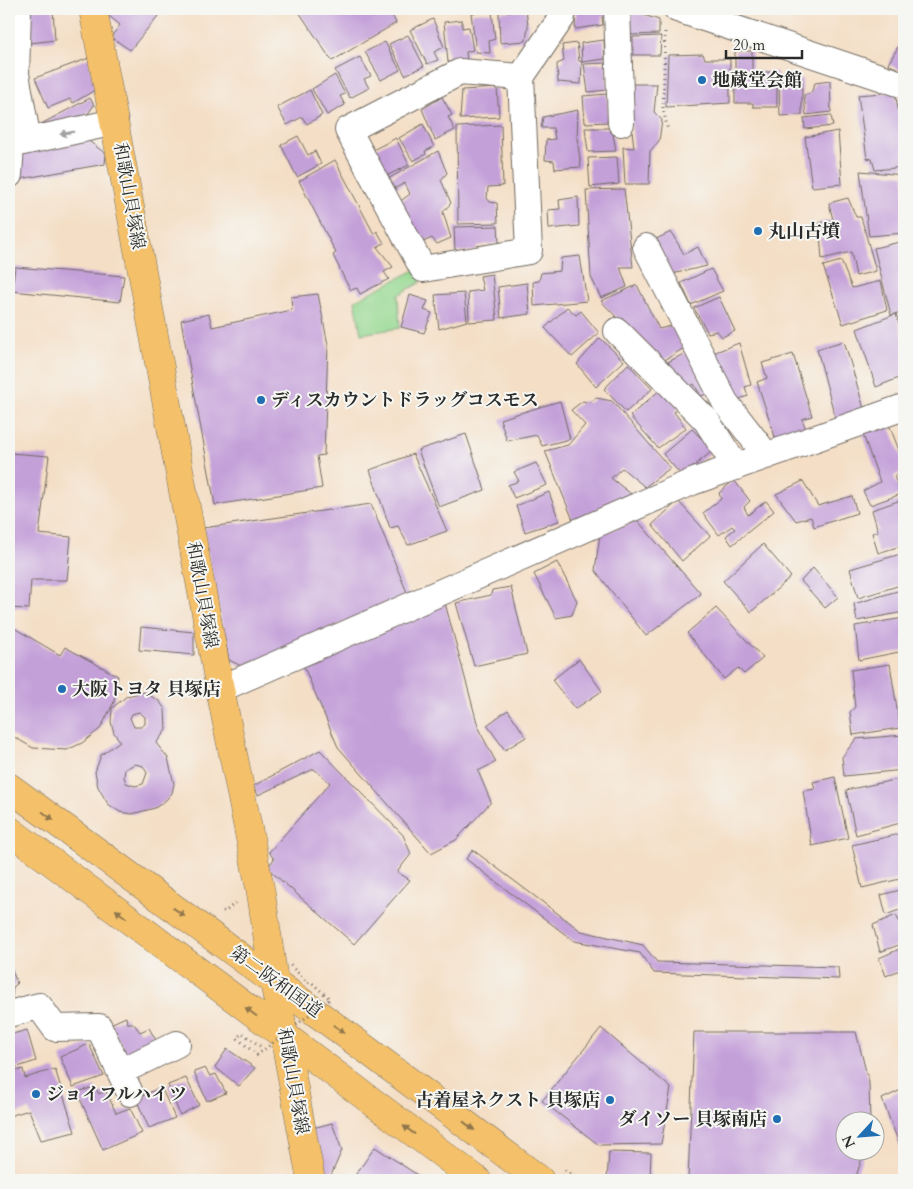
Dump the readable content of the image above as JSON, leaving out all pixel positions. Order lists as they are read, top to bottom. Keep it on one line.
{"streets":{"main road":["和歌山貝塚線","第二阪和国道"]},"crossings":[["和歌山貝塚線","第二阪和国道"]],"places":["地蔵堂会館","丸山古墳","ディスカウントドラッグコスモス","大阪トヨタ 貝塚店","ジョイフルハイツ","古着屋ネクスト 貝塚店","ダイソー 貝塚南店"],"scale_bar":"20 m","north":"bottom left"}
